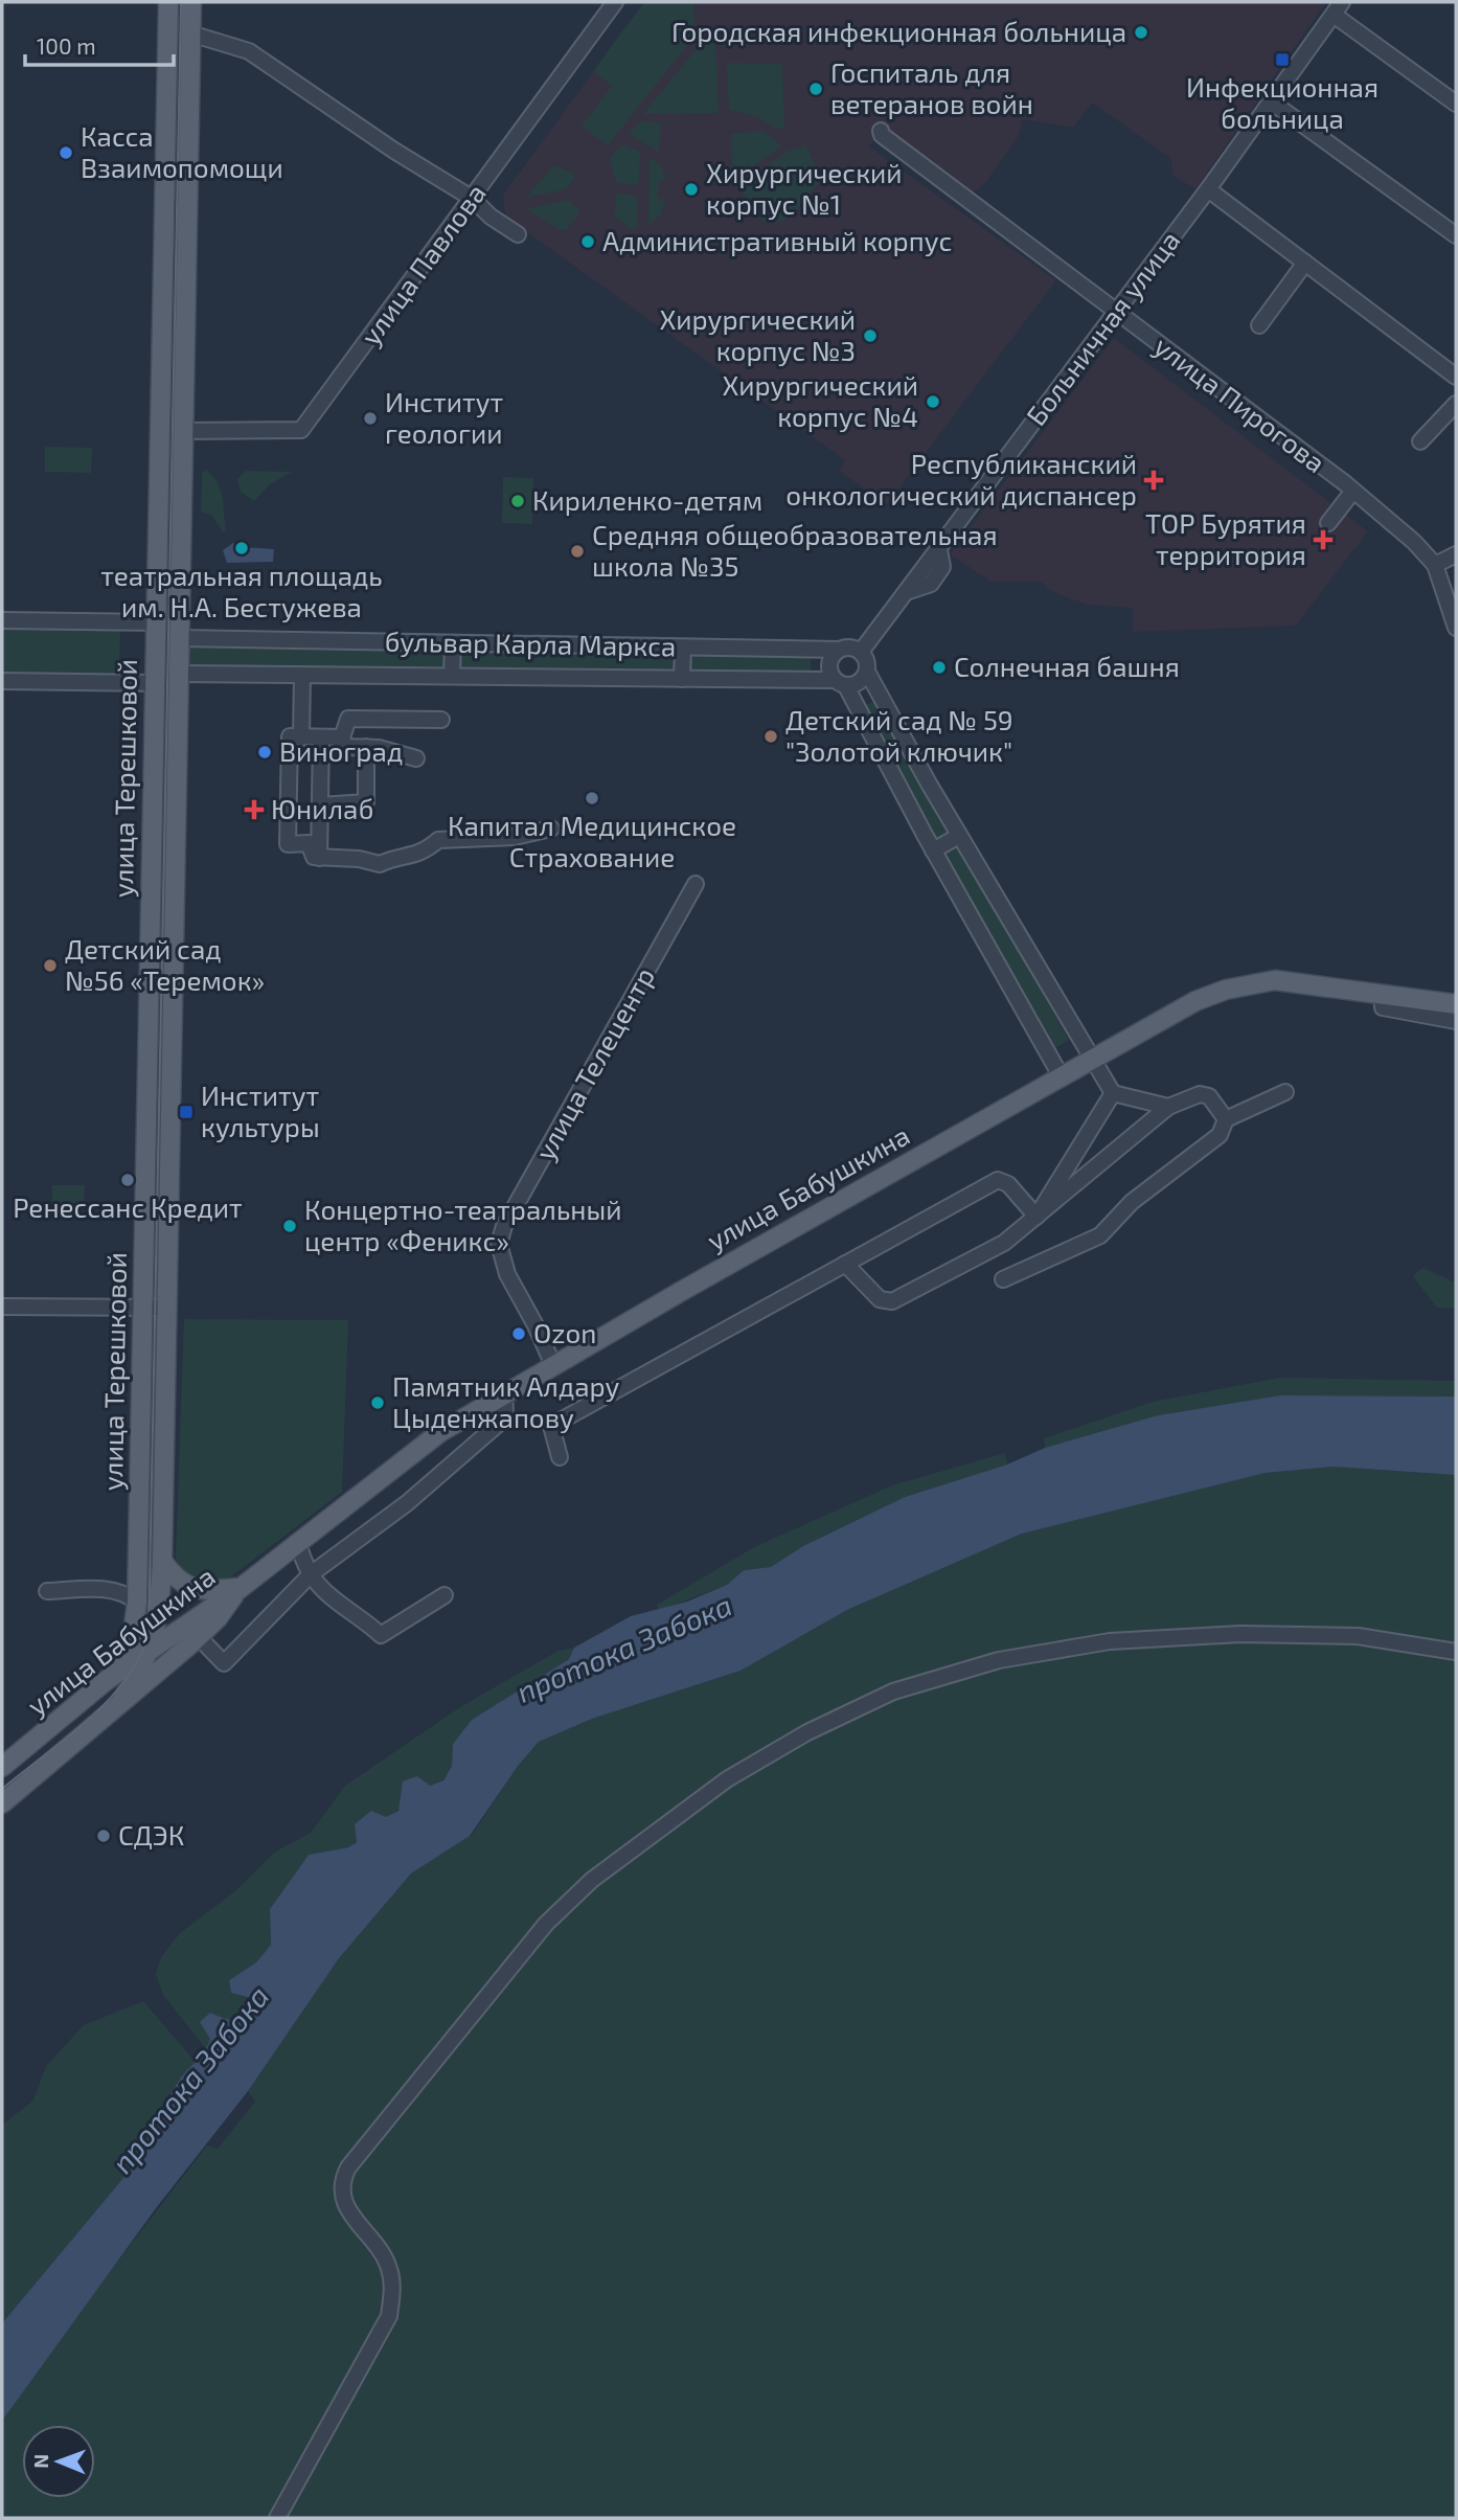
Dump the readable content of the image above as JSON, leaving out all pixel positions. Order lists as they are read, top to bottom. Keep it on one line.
{"streets":{"main road":["улица Терешковой","улица Бабушкина"],"street":["улица Павлова","Больничная улица","улица Пирогова","бульвар Карла Маркса","улица Телецентр"]},"crossings":[["улица Павлова","улица Терешковой"],["Больничная улица","улица Пирогова"],["Больничная улица","бульвар Карла Маркса"],["бульвар Карла Маркса","улица Терешковой"],["улица Терешковой","улица Бабушкина"],["улица Телецентр","улица Бабушкина"]],"water":["протока Забока"],"places":{"other":["Городская инфекционная больница","Госпиталь для ветеранов войн","Касса Взаимопомощи","Хирургический корпус №1","Административный корпус","Хирургический корпус №3","Хирургический корпус №4","Институт геологии","Кириленко-детям","театральная площадь им. Н.А. Бестужева","Средняя общеобразовательная школа №35","Солнечная башня","Детский сад № 59 \"Золотой ключик\"","Виноград","Капитал Медицинское Страхование","Детский сад №56 «Теремок»","Ренессанс Кредит","Концертно-театральный центр «Феникс»","Ozon","Памятник Алдару Цыденжапову","СДЭК"],"transit":["Инфекционная больница","Институт культуры"],"health":["Республиканский онкологический диспансер","ТОР Бурятия территория","Юнилаб"]},"scale_bar":"100 m","north":"left"}
